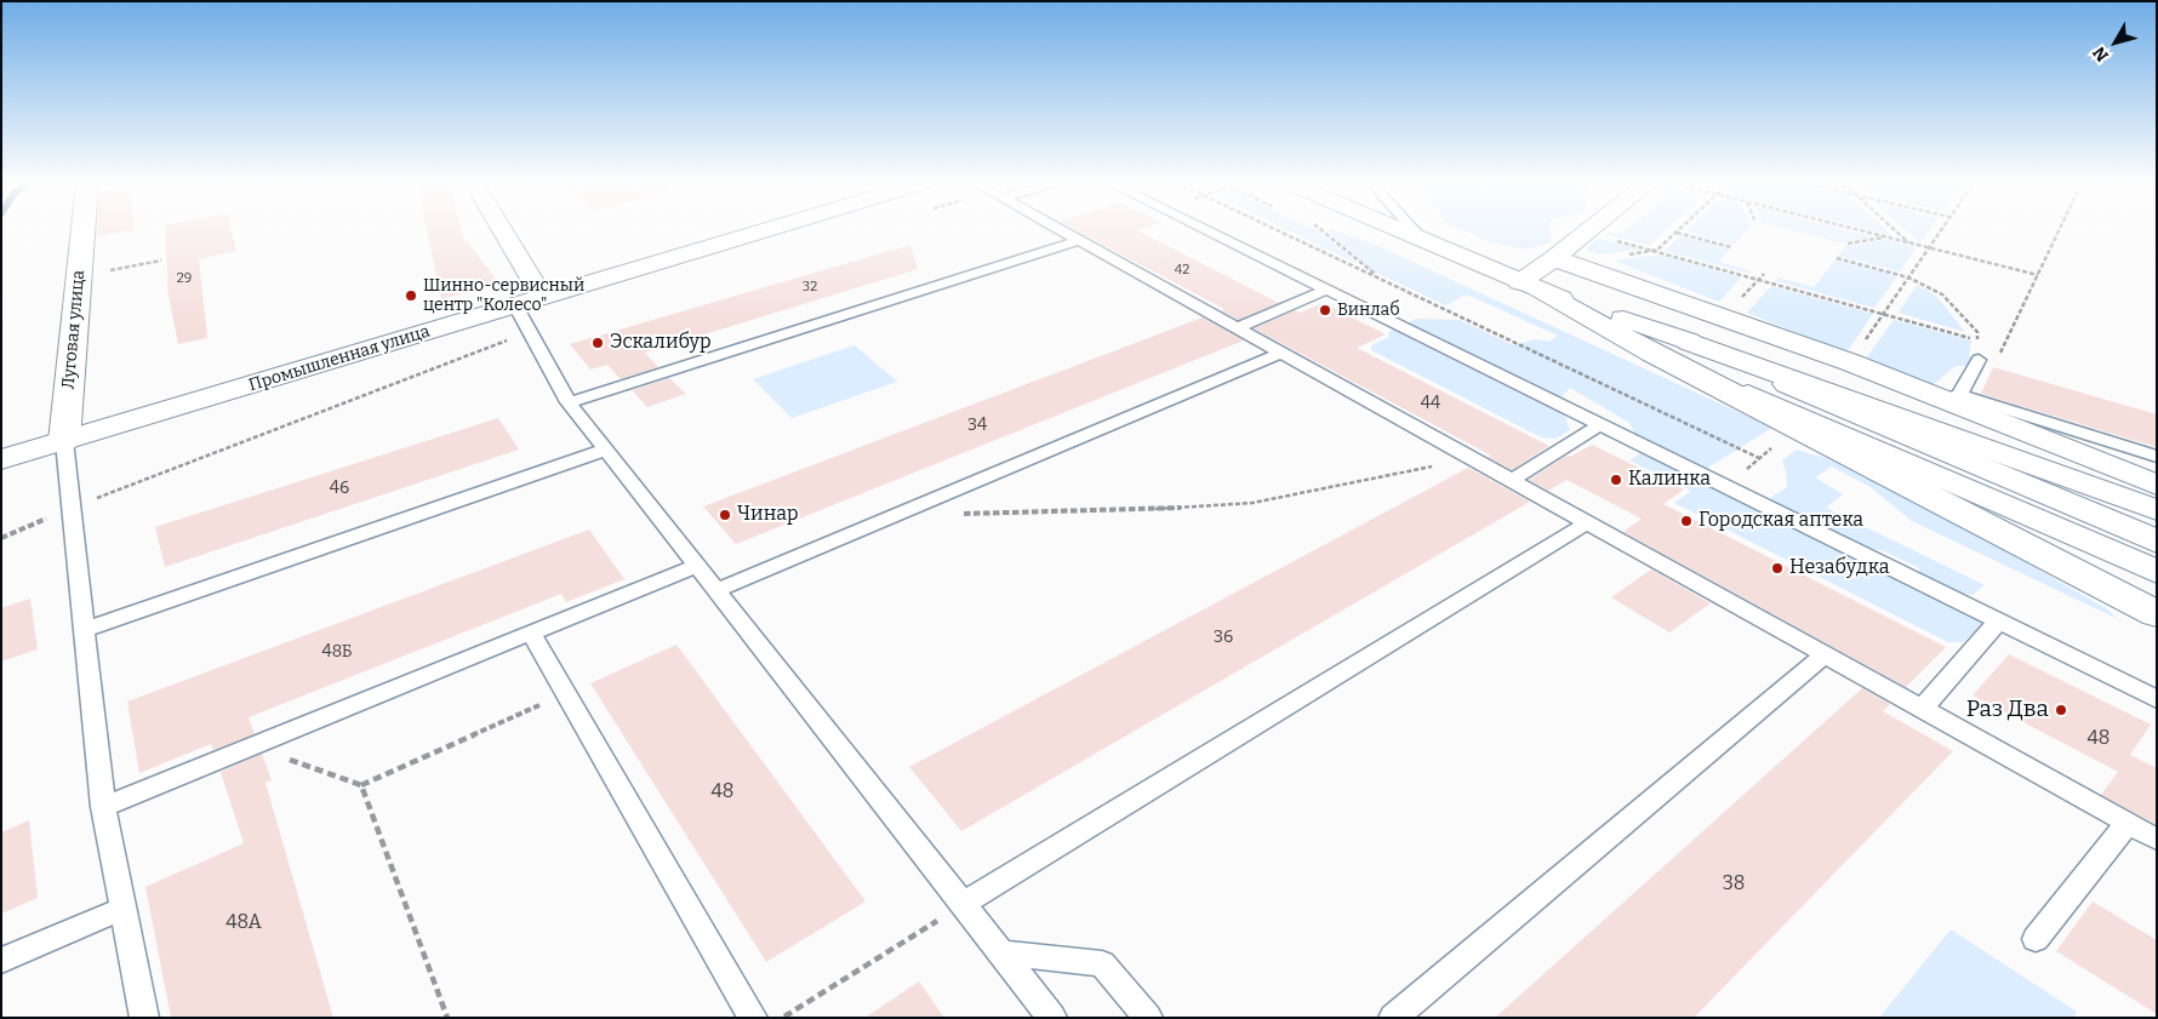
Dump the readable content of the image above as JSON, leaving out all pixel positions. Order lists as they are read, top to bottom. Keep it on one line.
{"streets":{"main road":["Луговая улица","Промышленная улица"]},"crossings":[["Луговая улица","Промышленная улица"]],"places":["Шинно-сервисный центр \"Колесо\"","Винлаб","Эскалибур","Калинка","Чинар","Городская аптека","Незабудка","Раз Два"],"house_numbers":["42","29","32","44","34","46","36","48Б","48","48","38","48А"],"north":"bottom left"}
